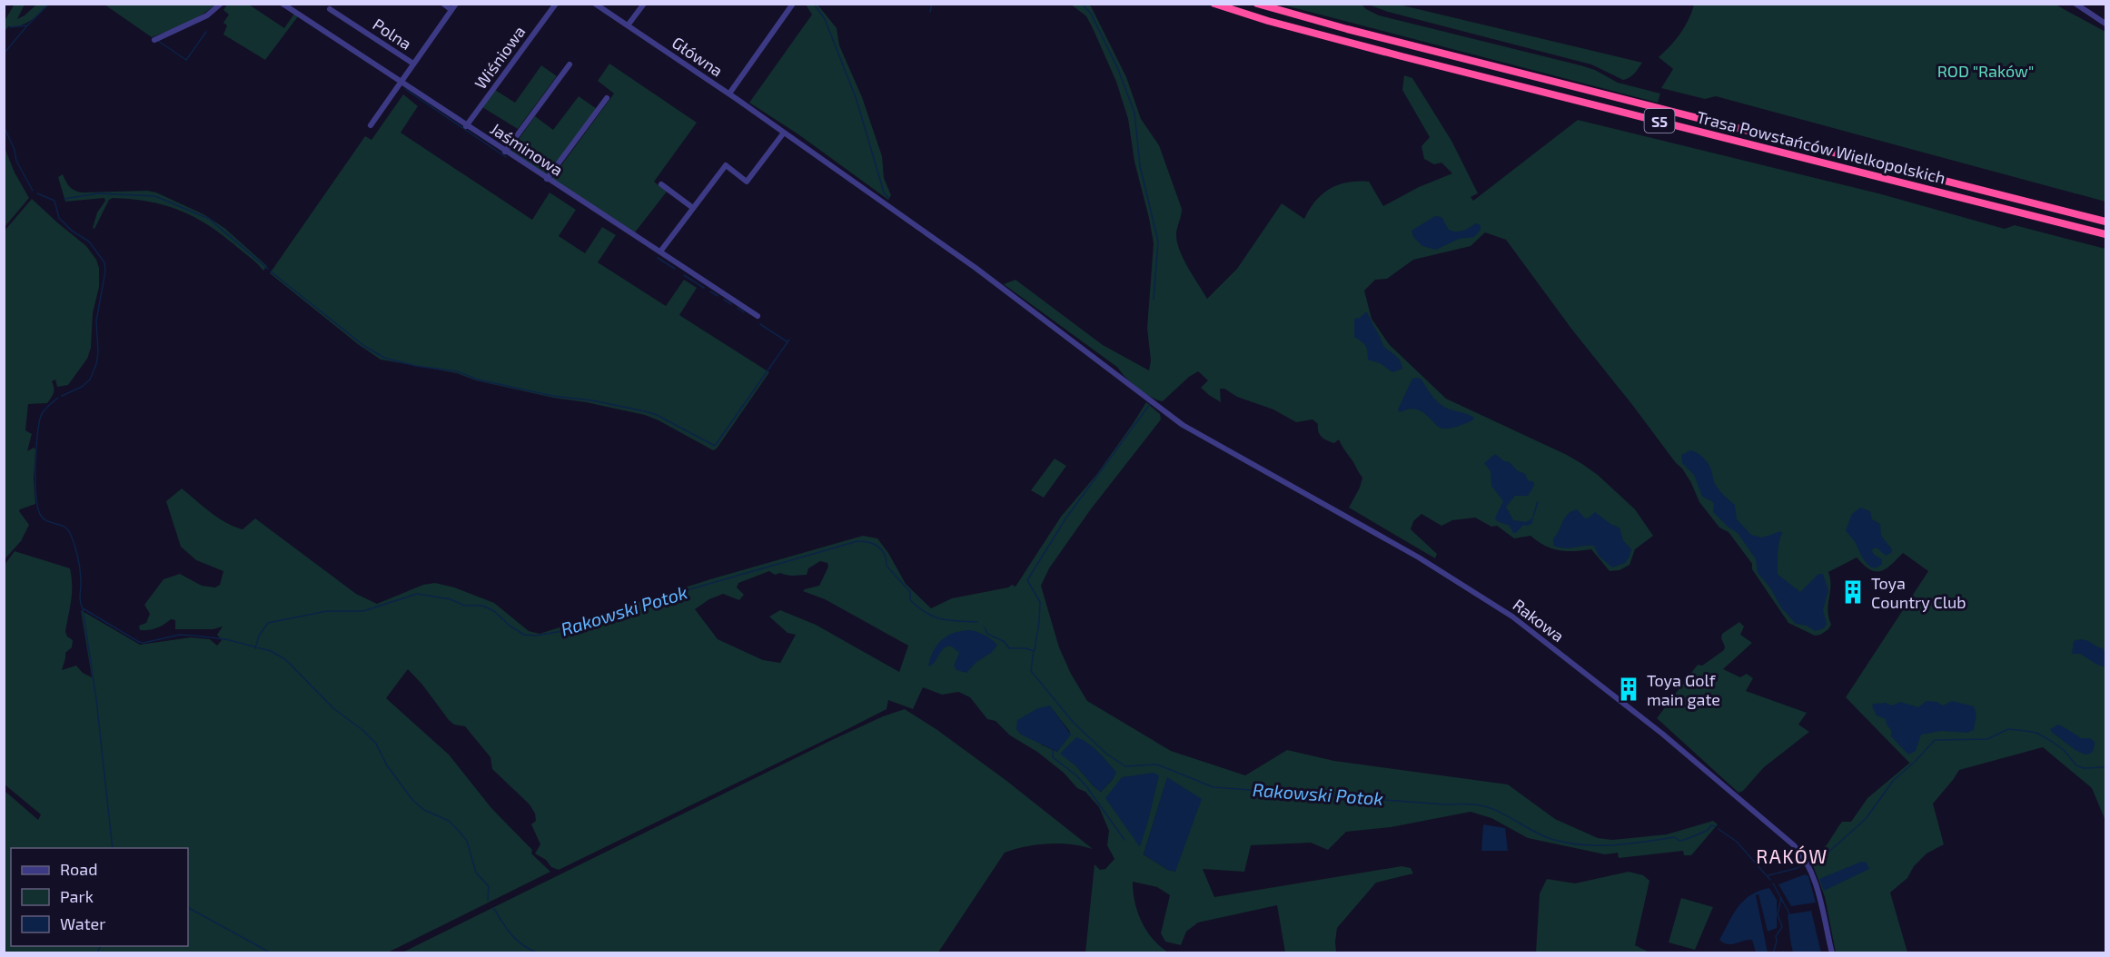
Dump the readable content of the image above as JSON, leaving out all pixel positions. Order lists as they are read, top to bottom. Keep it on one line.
{"streets":{"highway":["S5","Trasa Powstańców Wielkopolskich"],"street":["Polna","Główna","Wiśniowa","Jaśminowa","Rakowa"]},"crossings":[["Polna","Jaśminowa"],["Główna","Rakowa"],["Wiśniowa","Jaśminowa"]],"districts":["RAKÓW"],"water":["Rakowski Potok"],"parks":["ROD \"Raków\""],"places":{"building":["Toya Country Club","Toya Golf main gate"]},"legend":["Road","Park","Water"]}
